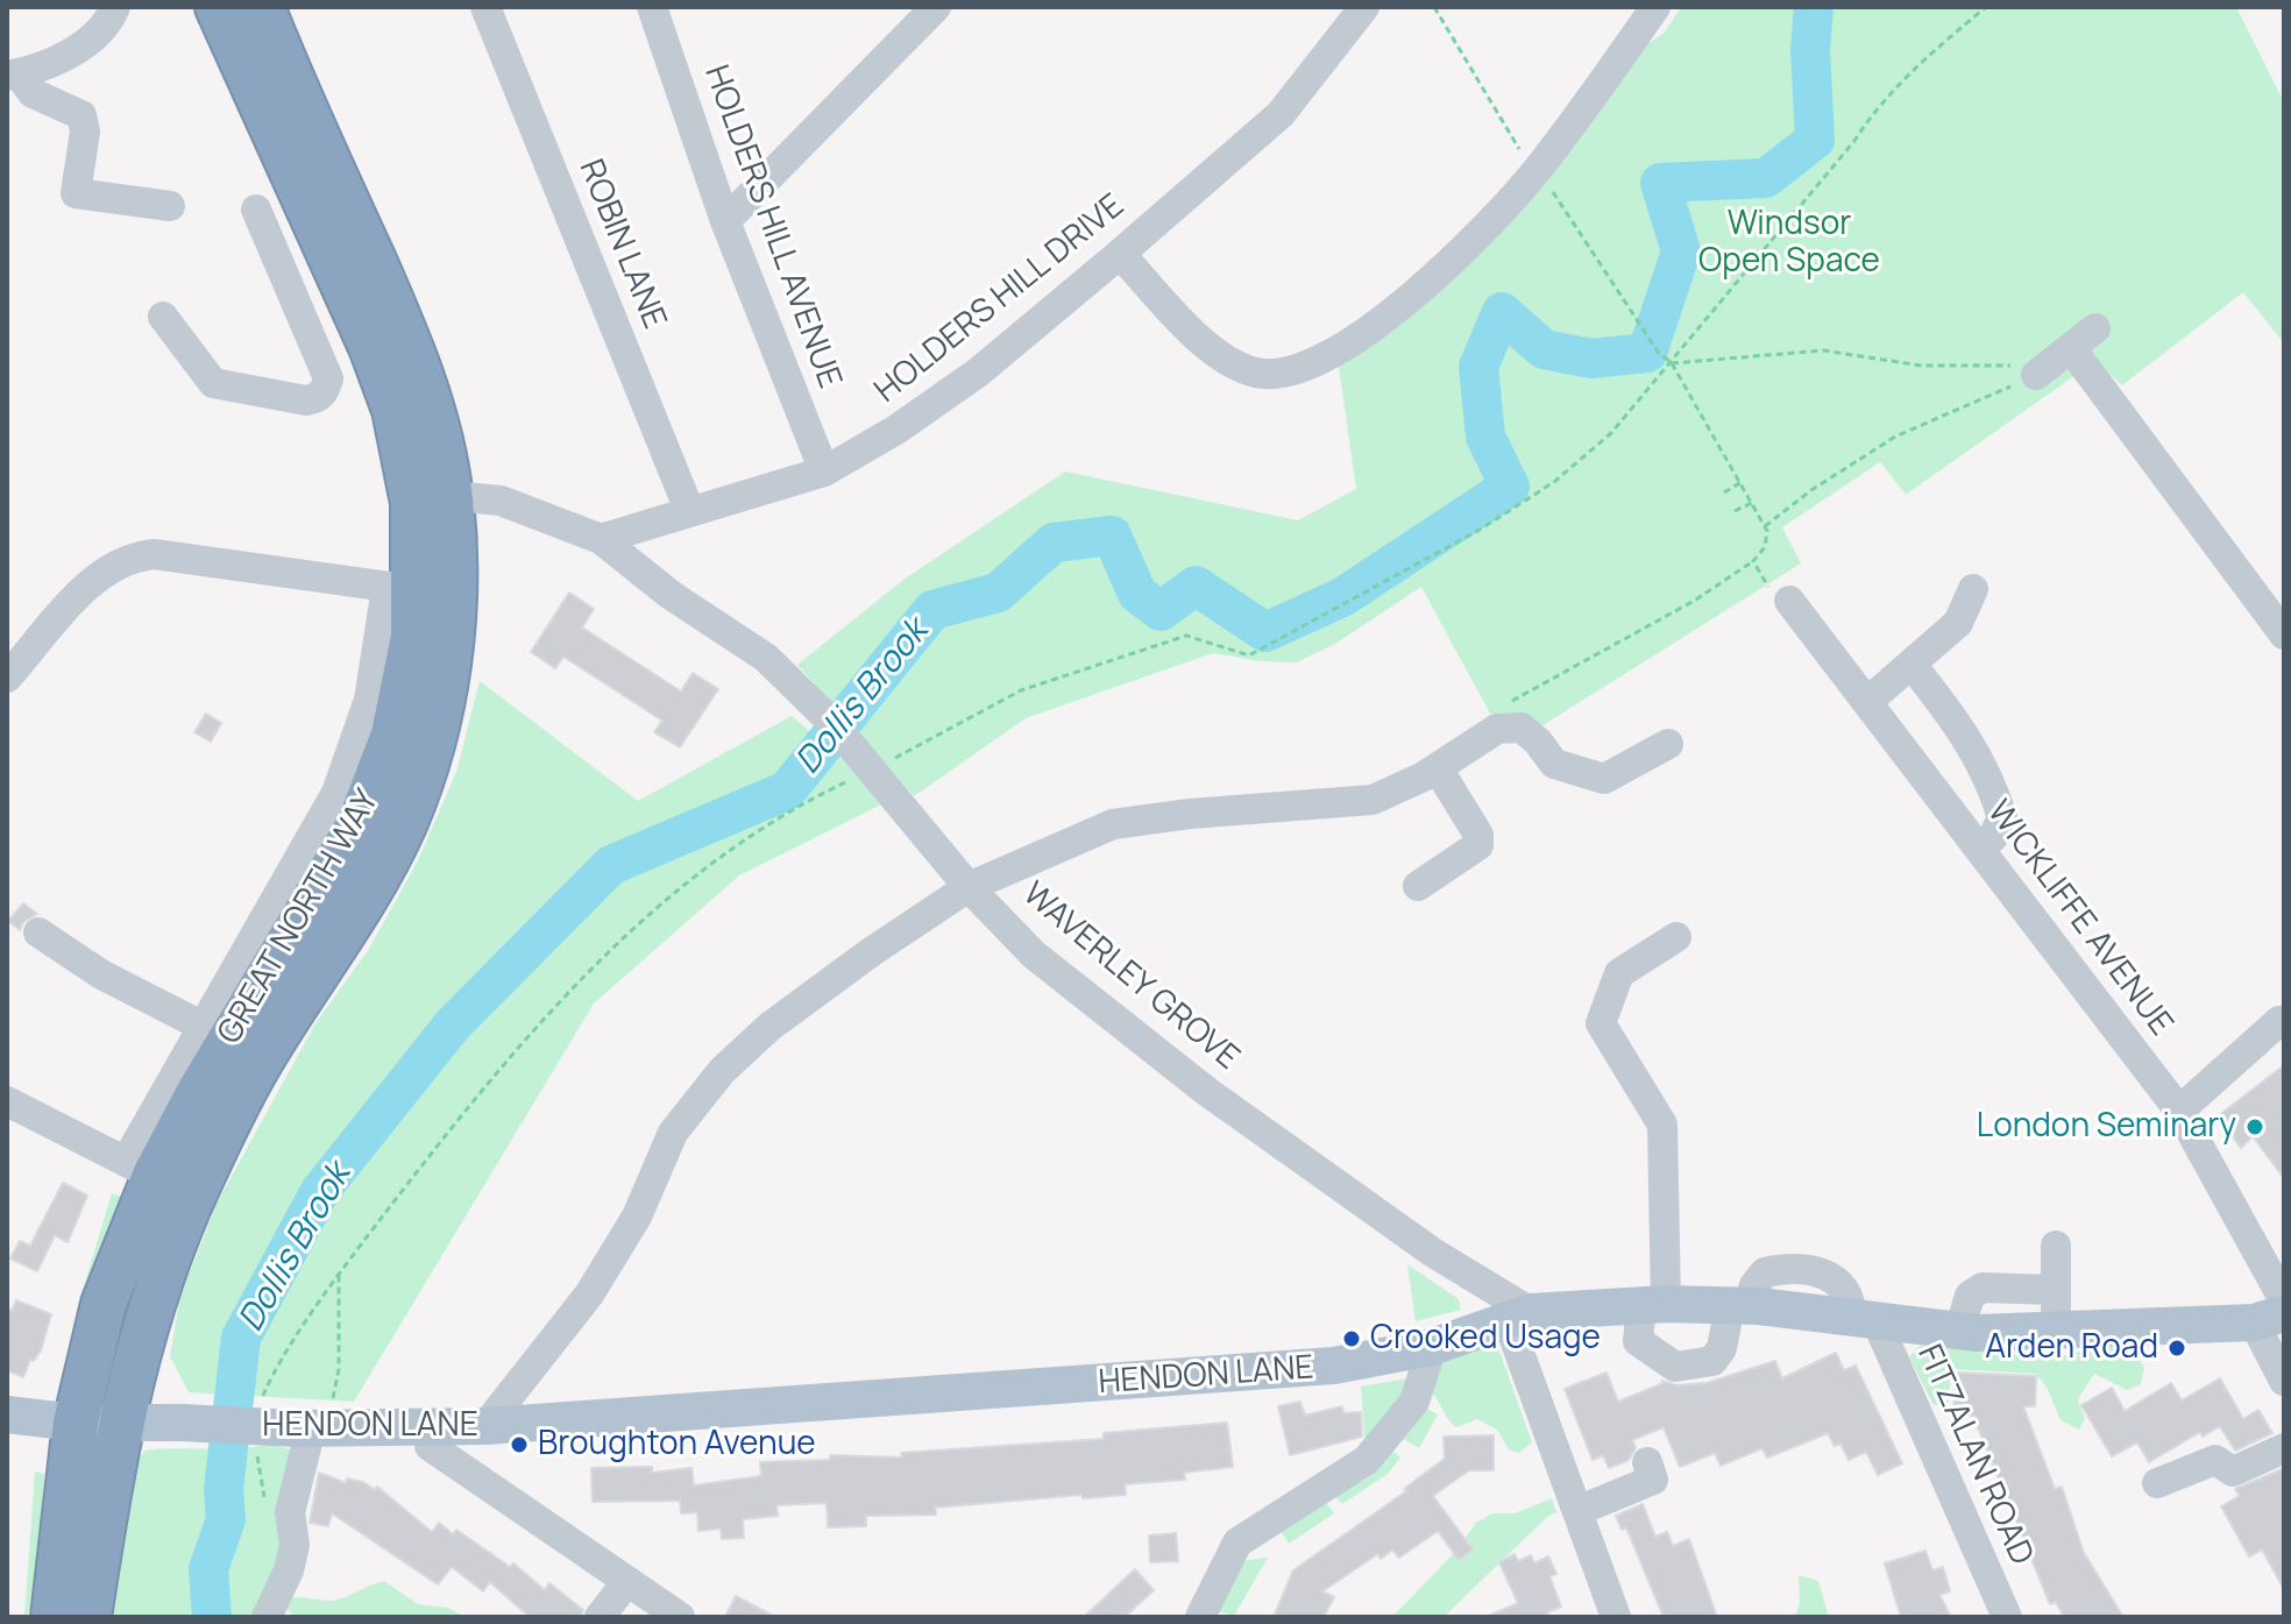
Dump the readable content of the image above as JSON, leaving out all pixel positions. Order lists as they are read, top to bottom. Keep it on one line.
{"streets":{"highway":["GREAT NORTH WAY"],"main road":["HENDON LANE"],"street":["HOLDERS HILL AVENUE","ROBIN LANE","HOLDERS HILL DRIVE","WICKLIFFE AVENUE","WAVERLEY GROVE","FITZALAN ROAD"]},"crossings":[["HOLDERS HILL AVENUE","HOLDERS HILL DRIVE"],["ROBIN LANE","HOLDERS HILL DRIVE"],["HOLDERS HILL DRIVE","WAVERLEY GROVE"],["GREAT NORTH WAY","HENDON LANE"],["WAVERLEY GROVE","HENDON LANE"],["HENDON LANE","FITZALAN ROAD"]],"water":["Dollis Brook"],"parks":["Windsor Open Space"],"places":["London Seminary","Crooked Usage","Arden Road","Broughton Avenue"]}
